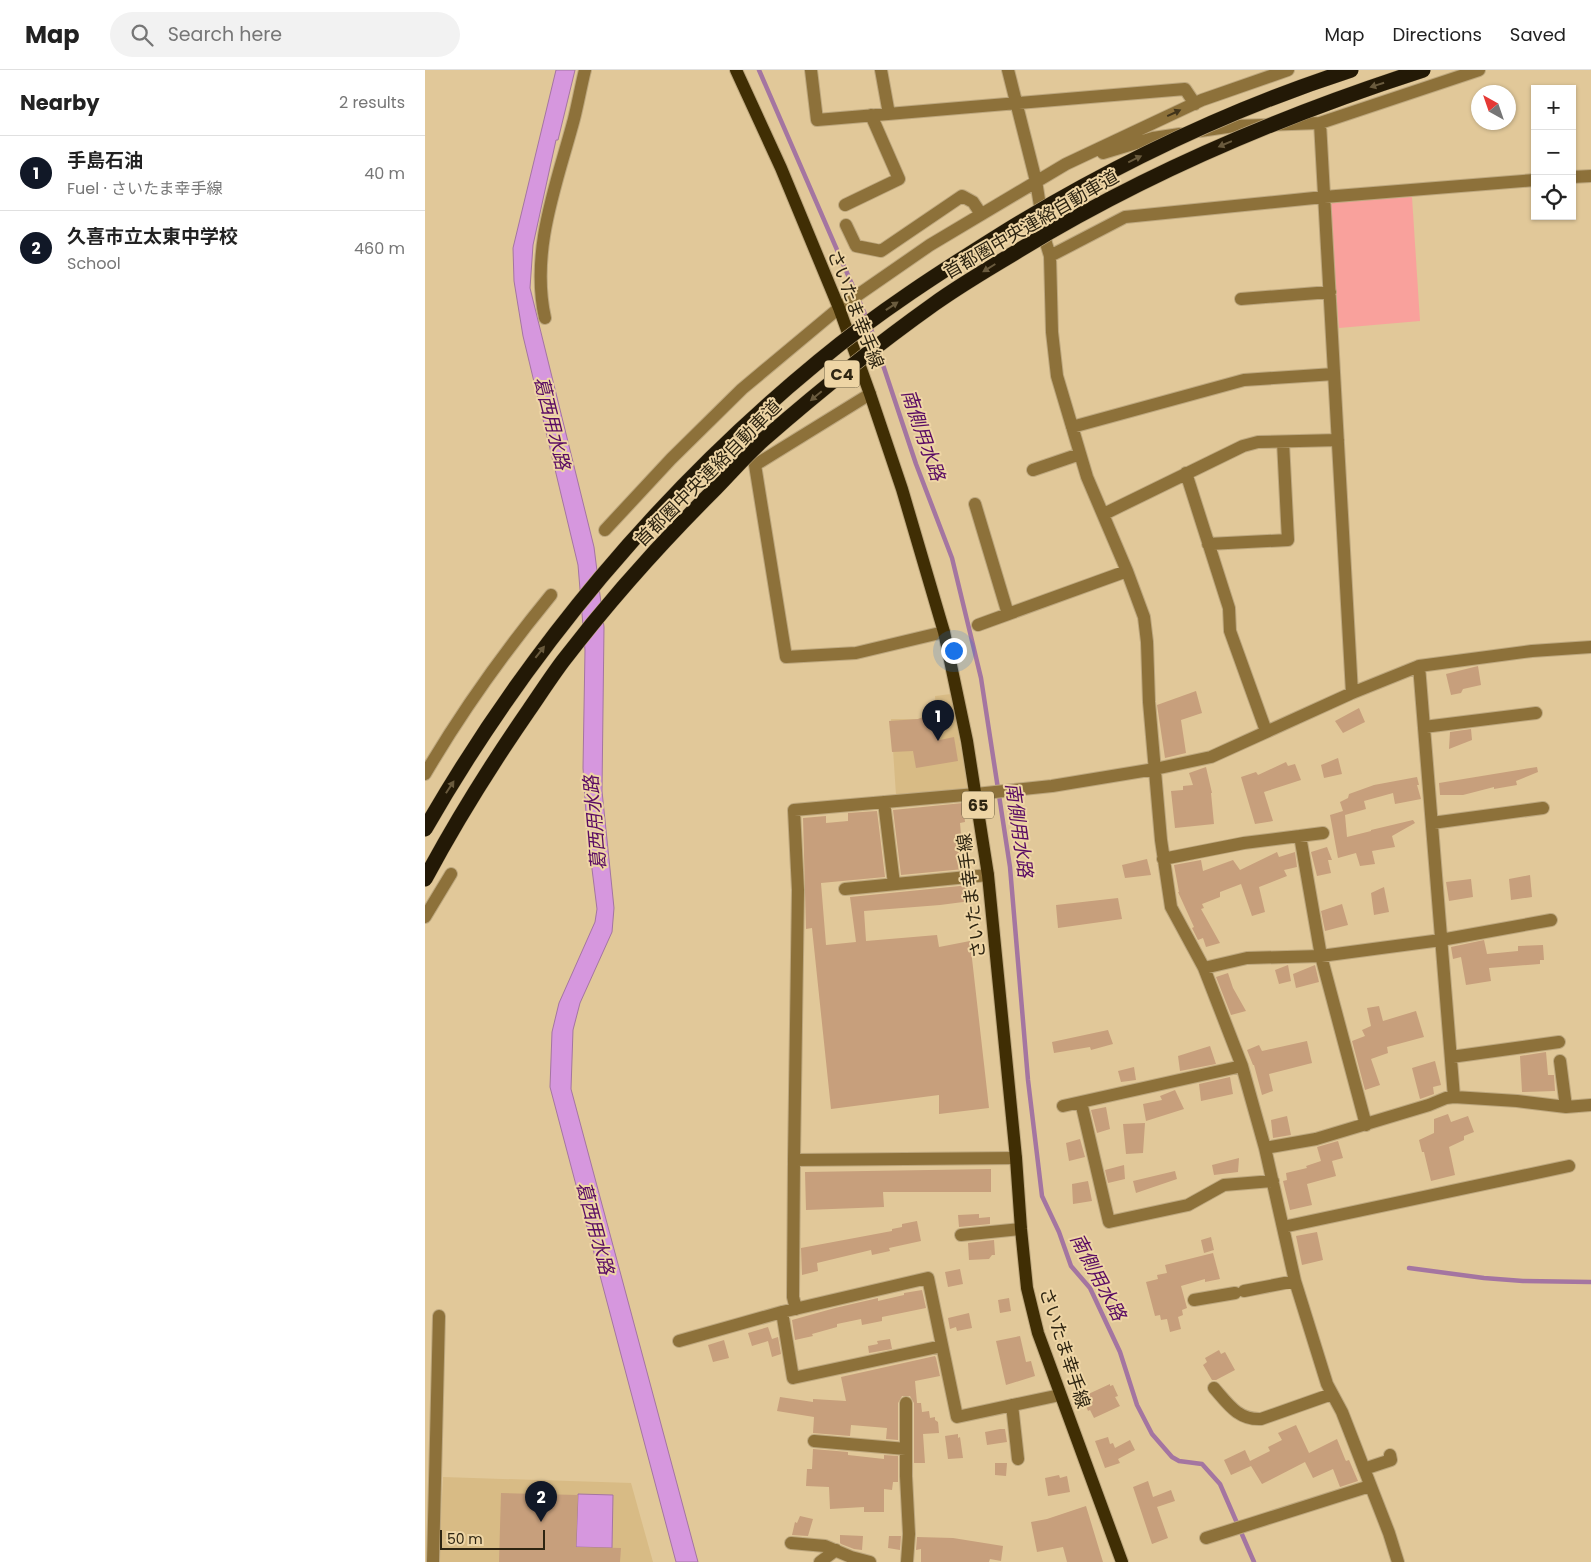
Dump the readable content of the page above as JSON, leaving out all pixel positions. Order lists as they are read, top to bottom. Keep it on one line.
{"streets":{"highway":["首都圏中央連絡自動車道","C4"],"main road":["さいたま幸手線","65"]},"water":["葛西用水路","南側用水路"],"scale_bar":"50 m","north":"top left","page":{"header":"Map","search":"Search here","nav":["Map","Directions","Saved"],"heading":["Nearby","2 results"],"map_buttons":["+","−"],"list":[{"mark":"1","name":"手島石油","note":"Fuel · さいたま幸手線","value":"40 m"},{"mark":"2","name":"久喜市立太東中学校","note":"School","value":"460 m"}],"pins":["1","2"],"scale":"50 m"}}
